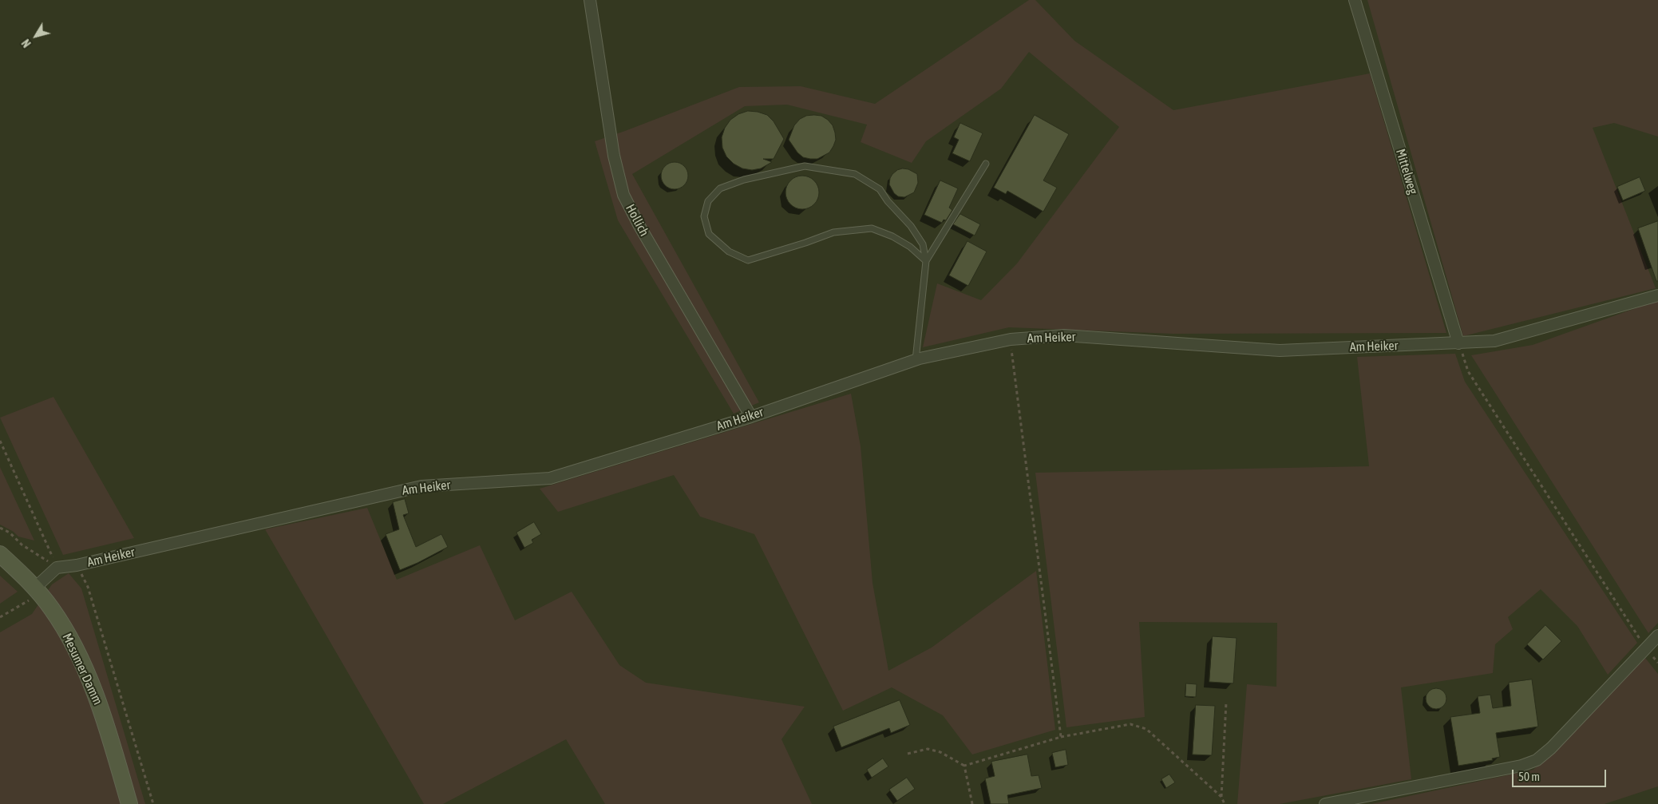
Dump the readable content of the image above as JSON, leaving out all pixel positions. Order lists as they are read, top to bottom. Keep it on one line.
{"streets":{"main road":["Mesumer Damm"],"street":["Mittelweg","Hollich","Am Heiker"]},"crossings":[["Mittelweg","Am Heiker"],["Hollich","Am Heiker"]],"scale_bar":"50 m","north":"bottom left"}
